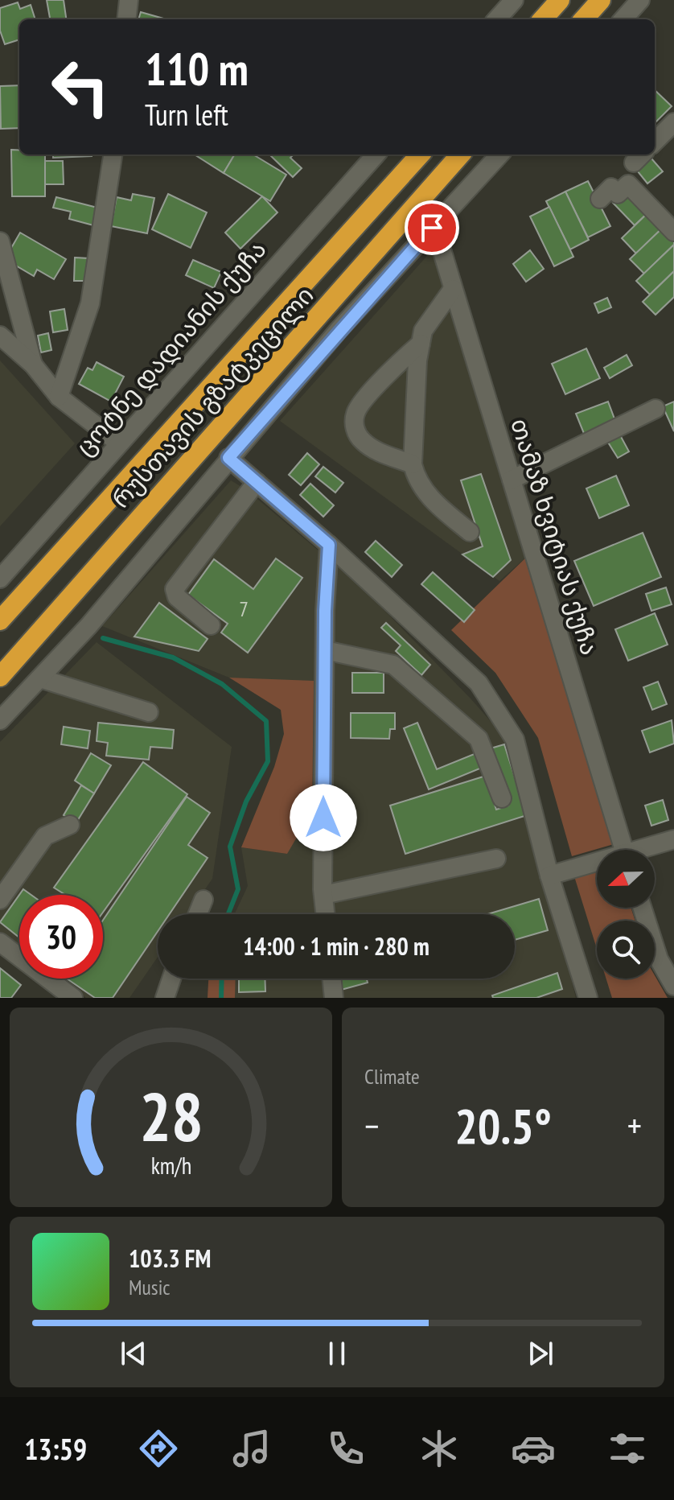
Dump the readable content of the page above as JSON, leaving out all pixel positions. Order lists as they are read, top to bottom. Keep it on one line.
{"streets":{"highway":["რუსთავის გზატკეცილი"],"street":["ცოტნე დადიანის ქუჩა","თამაზ ხვიტიას ქუჩა"]},"house_numbers":["7"],"north":"left","page":{"turn":["110 m","Turn left"],"limit":"30","trip":"14:00 · 1 min · 280 m","tile":"Climate","heat":["−","20.5°","+"],"song":["103.3 FM","Music"],"tabs":"13:59","gauge":["28","km/h"]}}
